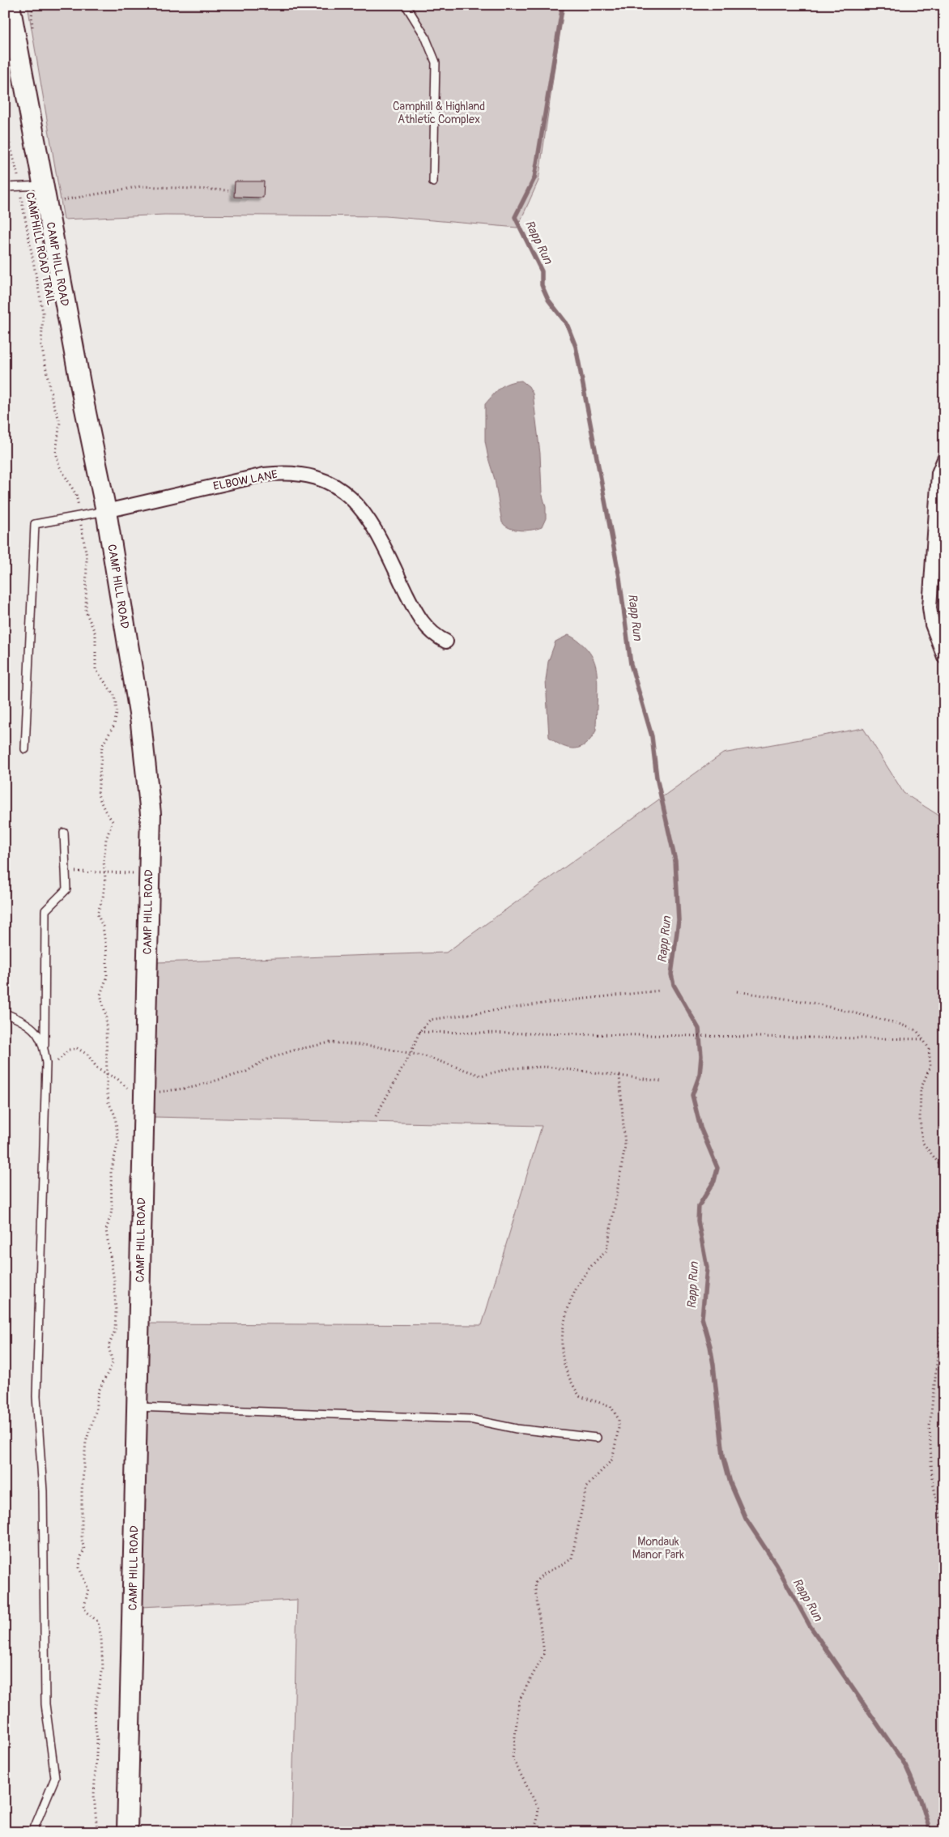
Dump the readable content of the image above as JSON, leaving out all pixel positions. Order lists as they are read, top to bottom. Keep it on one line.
{"streets":{"street":["CAMP HILL ROAD","ELBOW LANE"],"path":["CAMPHILL ROAD TRAIL"]},"crossings":[["CAMP HILL ROAD","ELBOW LANE"]],"water":["Rapp Run"],"parks":["Camphill & Highland Athletic Complex","Mondauk Manor Park"]}
